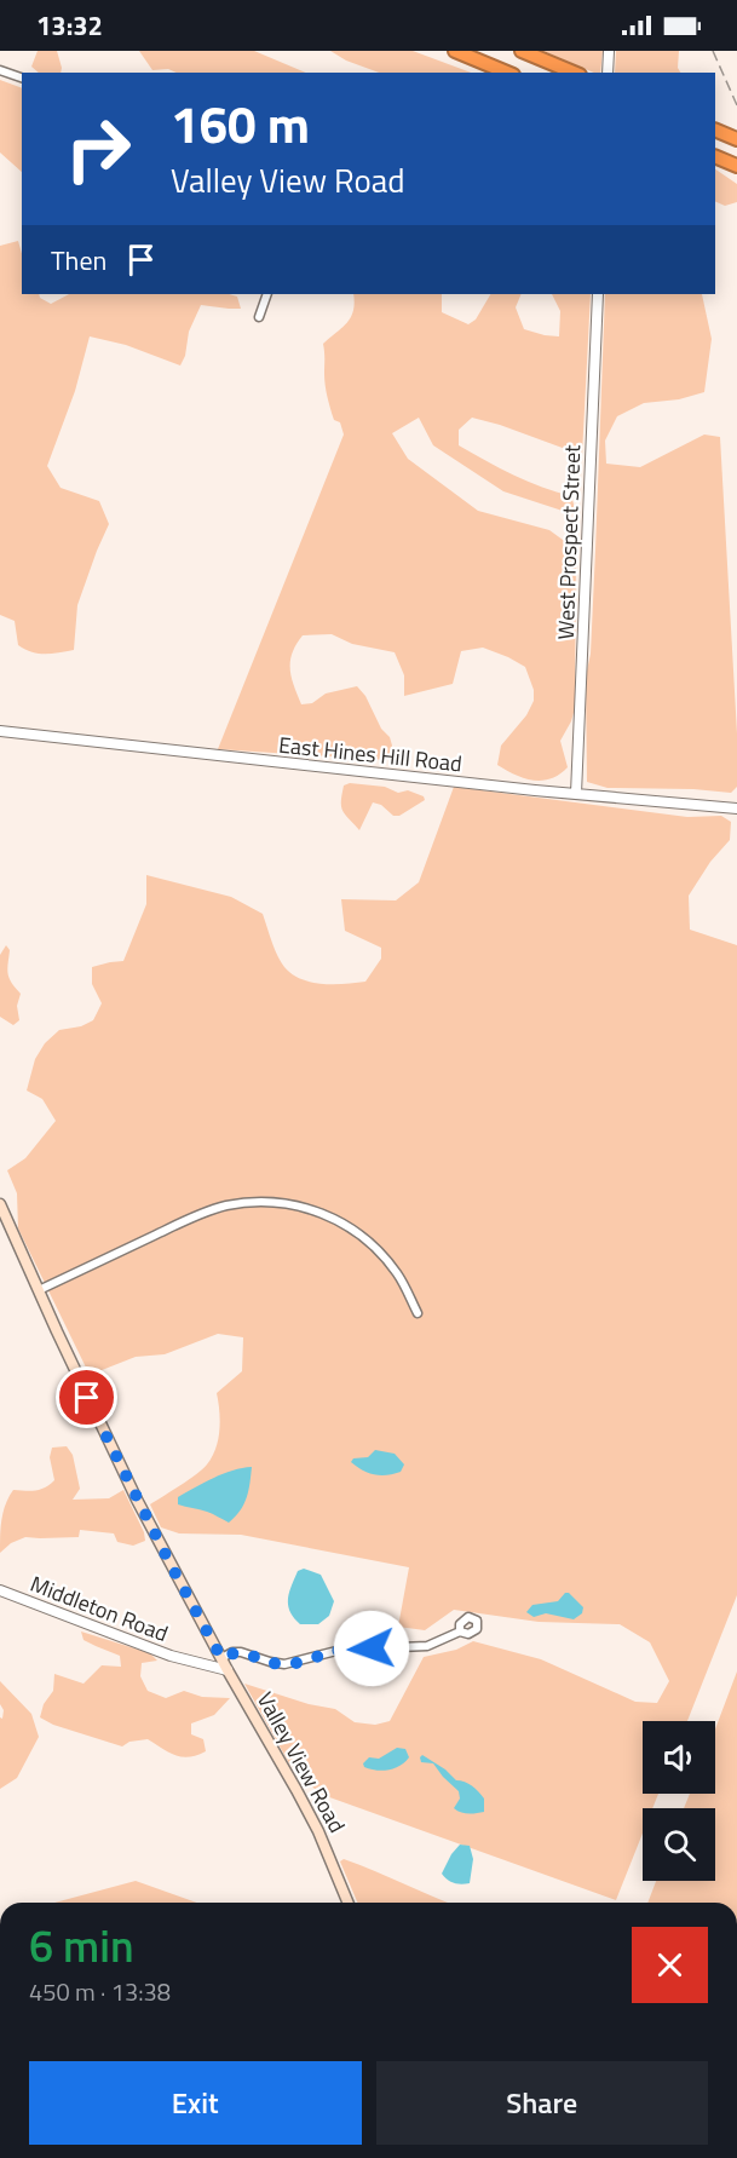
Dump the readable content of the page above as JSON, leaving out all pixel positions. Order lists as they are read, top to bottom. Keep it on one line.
{"streets":{"main road":["Valley View Road"],"street":["West Prospect Street","East Hines Hill Road","Middleton Road"]},"crossings":[["West Prospect Street","East Hines Hill Road"],["Middleton Road","Valley View Road"]],"page":{"status":"13:32","turn":["160 m","Valley View Road"],"then":"Then","heading":["6 min","450 m · 13:38"],"buttons":["Exit","Share"]}}
